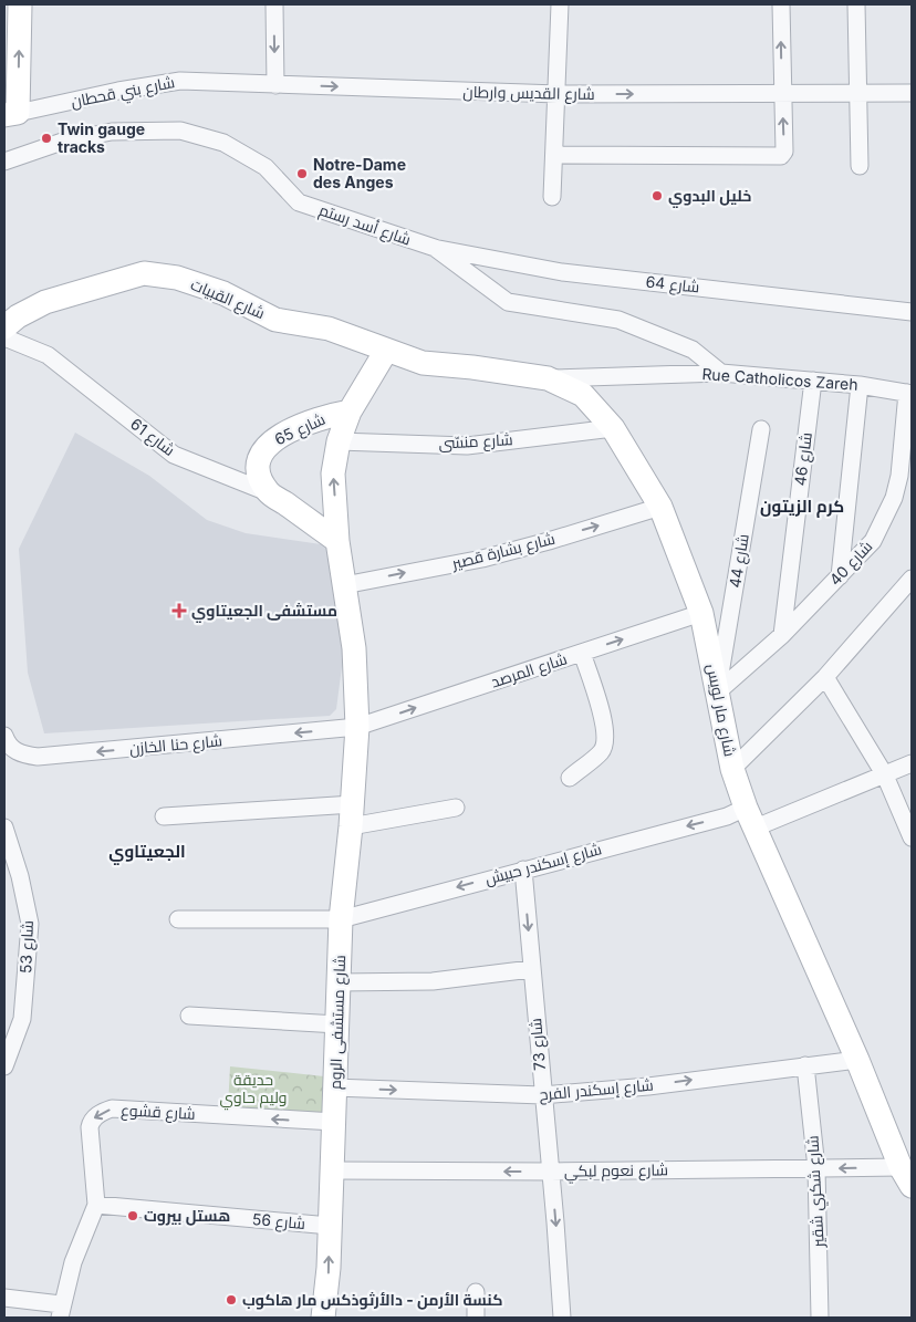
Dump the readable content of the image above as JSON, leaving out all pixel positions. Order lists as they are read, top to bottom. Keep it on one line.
{"streets":{"street":["شارع بني قحطان","شارع القديس وارطان","شارع أسد رستم","شارع 64","شارع القبيات","Rue Catholicos Zareh","شارع 65","شارع 61","شارع منسّى","شارع 46","شارع بشارة قصير","شارع 44","شارع 40","شارع المرصد","شارع مار لويس","شارع حنا الخازن","شارع إسكندر حبيش","شارع 53","شارع مستشفى الروم","شارع 73","شارع إسكندر الفرح","شارع قشوع","شارع نعوم لبكي","شارع شكري شقير","شارع 56"]},"crossings":[["شارع بني قحطان","شارع القديس وارطان"],["شارع أسد رستم","شارع 64"],["شارع أسد رستم","Rue Catholicos Zareh"],["شارع القبيات","شارع مار لويس"],["شارع القبيات","شارع مستشفى الروم"],["Rue Catholicos Zareh","شارع 46"],["Rue Catholicos Zareh","شارع 40"],["Rue Catholicos Zareh","شارع مار لويس"],["شارع 65","شارع 61"],["شارع 65","شارع مستشفى الروم"],["شارع 61","شارع مستشفى الروم"],["شارع منسّى","شارع مار لويس"],["شارع منسّى","شارع مستشفى الروم"],["شارع 46","شارع 40"],["شارع بشارة قصير","شارع مار لويس"],["شارع بشارة قصير","شارع مستشفى الروم"],["شارع 44","شارع 40"],["شارع 44","شارع مار لويس"],["شارع 40","شارع مار لويس"],["شارع المرصد","شارع مار لويس"],["شارع المرصد","شارع حنا الخازن"],["شارع المرصد","شارع مستشفى الروم"],["شارع مار لويس","شارع إسكندر حبيش"],["شارع مار لويس","شارع إسكندر الفرح"],["شارع مار لويس","شارع نعوم لبكي"],["شارع حنا الخازن","شارع مستشفى الروم"],["شارع إسكندر حبيش","شارع مستشفى الروم"],["شارع إسكندر حبيش","شارع 73"],["شارع مستشفى الروم","شارع إسكندر الفرح"],["شارع مستشفى الروم","شارع قشوع"],["شارع مستشفى الروم","شارع نعوم لبكي"],["شارع مستشفى الروم","شارع 56"],["شارع 73","شارع إسكندر الفرح"],["شارع 73","شارع نعوم لبكي"],["شارع إسكندر الفرح","شارع شكري شقير"],["شارع قشوع","شارع 56"],["شارع نعوم لبكي","شارع شكري شقير"]],"one_way":["شارع القديس وارطان","شارع بشارة قصير","شارع المرصد","شارع 73","شارع نعوم لبكي"],"districts":["كرم الزيتون","الجعيتاوي"],"parks":["حديقة وليم حاوي"],"places":{"other":["Twin gauge tracks","Notre-Dame des Anges","خليل البدوي","هستل بيروت","كنسة الأرمن - دالأرثوذكس مار هاكوب"],"health":["مستشفى الجعيتاوي"]}}
